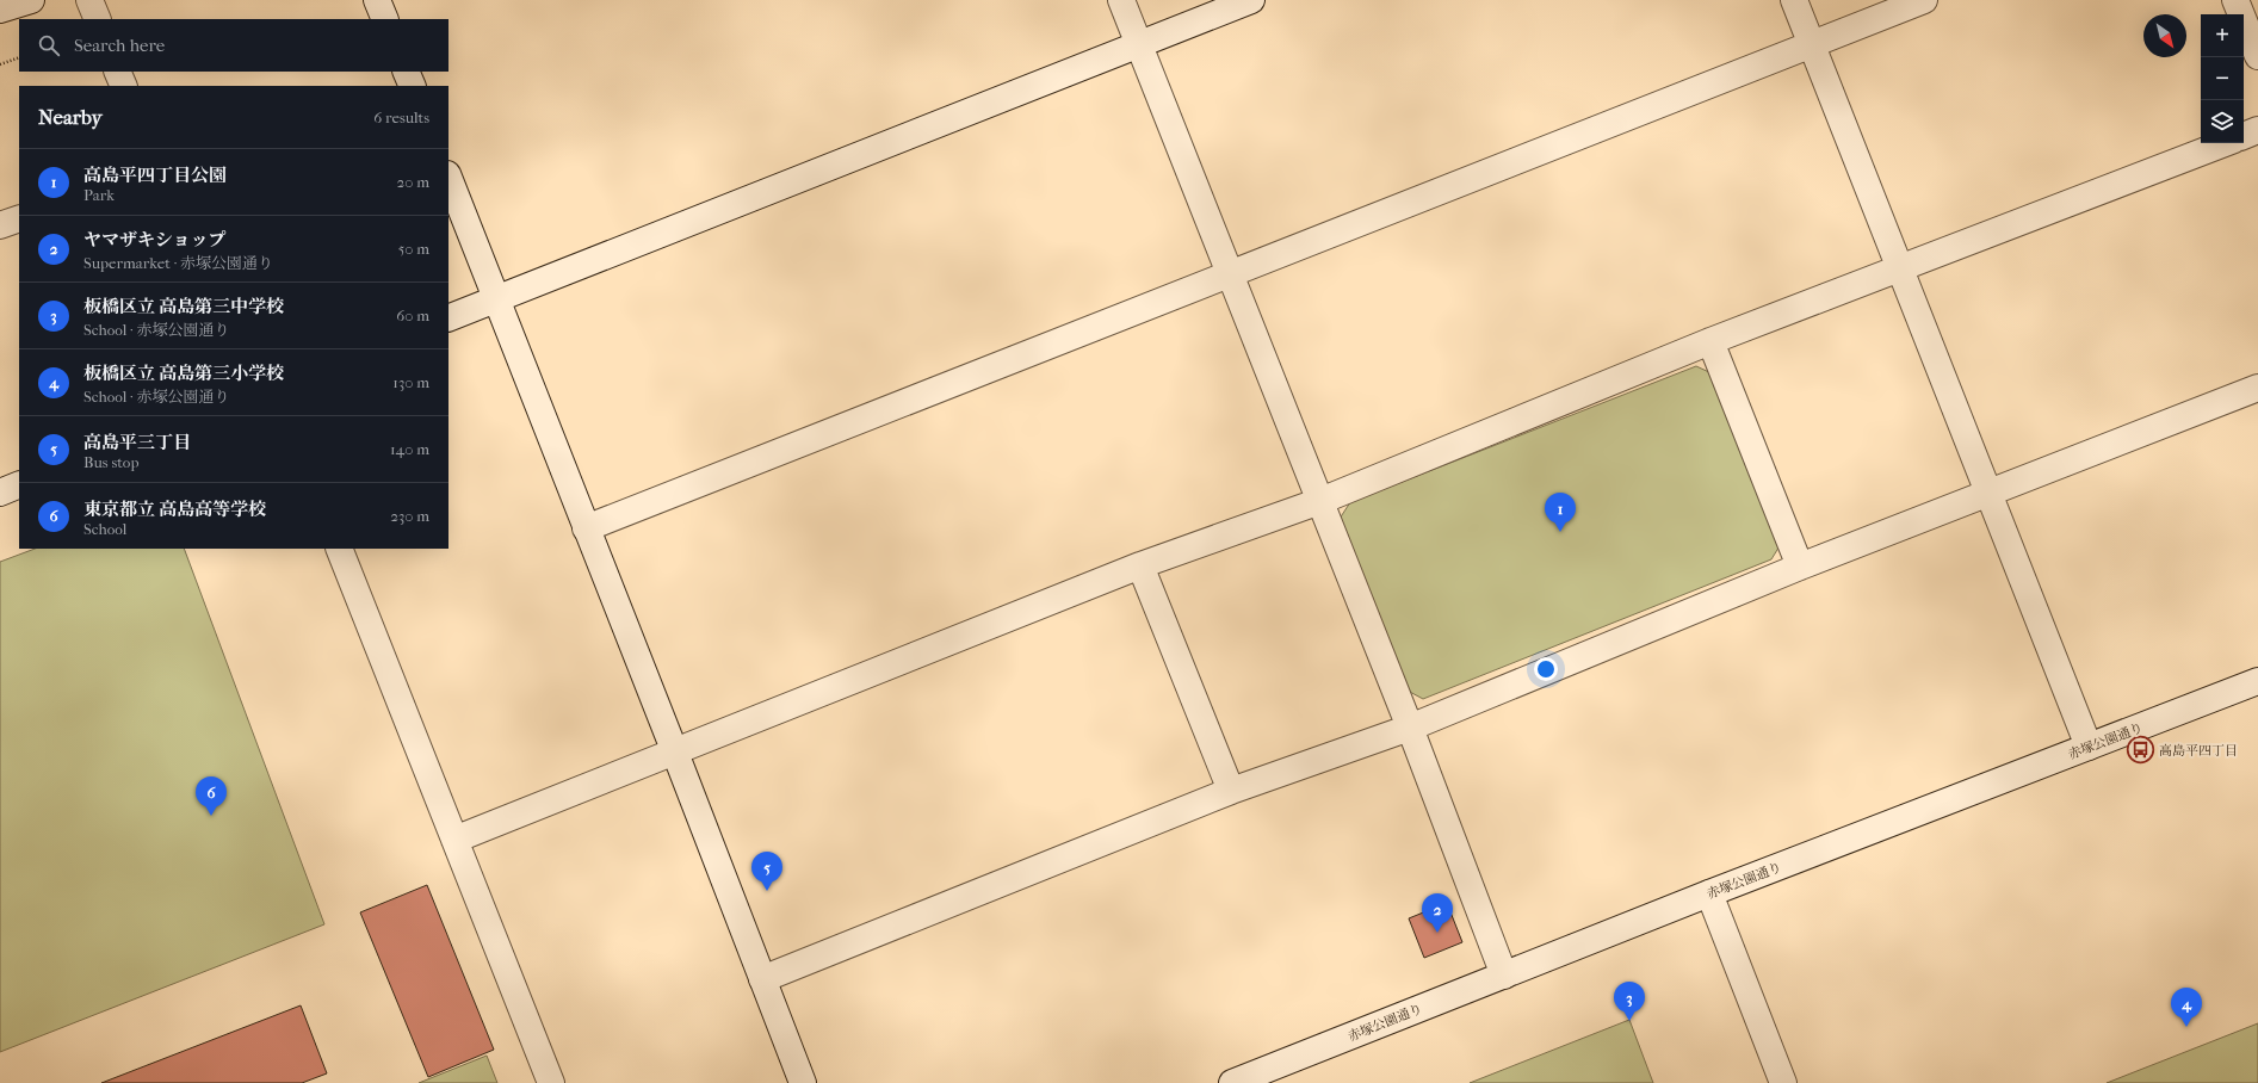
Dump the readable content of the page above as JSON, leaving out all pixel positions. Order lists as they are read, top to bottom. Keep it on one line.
{"streets":{"street":["赤塚公園通り"]},"places":{"bus stop":["高島平四丁目"]},"north":"bottom right","page":{"map_buttons":["+","−"],"search":"Search here","heading":["Nearby","6 results"],"list":[{"mark":"1","name":"高島平四丁目公園","note":"Park","value":"20 m"},{"mark":"2","name":"ヤマザキショップ","note":"Supermarket · 赤塚公園通り","value":"50 m"},{"mark":"3","name":"板橋区立 高島第三中学校","note":"School · 赤塚公園通り","value":"60 m"},{"mark":"4","name":"板橋区立 高島第三小学校","note":"School · 赤塚公園通り","value":"130 m"},{"mark":"5","name":"高島平三丁目","note":"Bus stop","value":"140 m"},{"mark":"6","name":"東京都立 高島高等学校","note":"School","value":"230 m"}],"pins":["1","6","5","2","3","4"]}}
